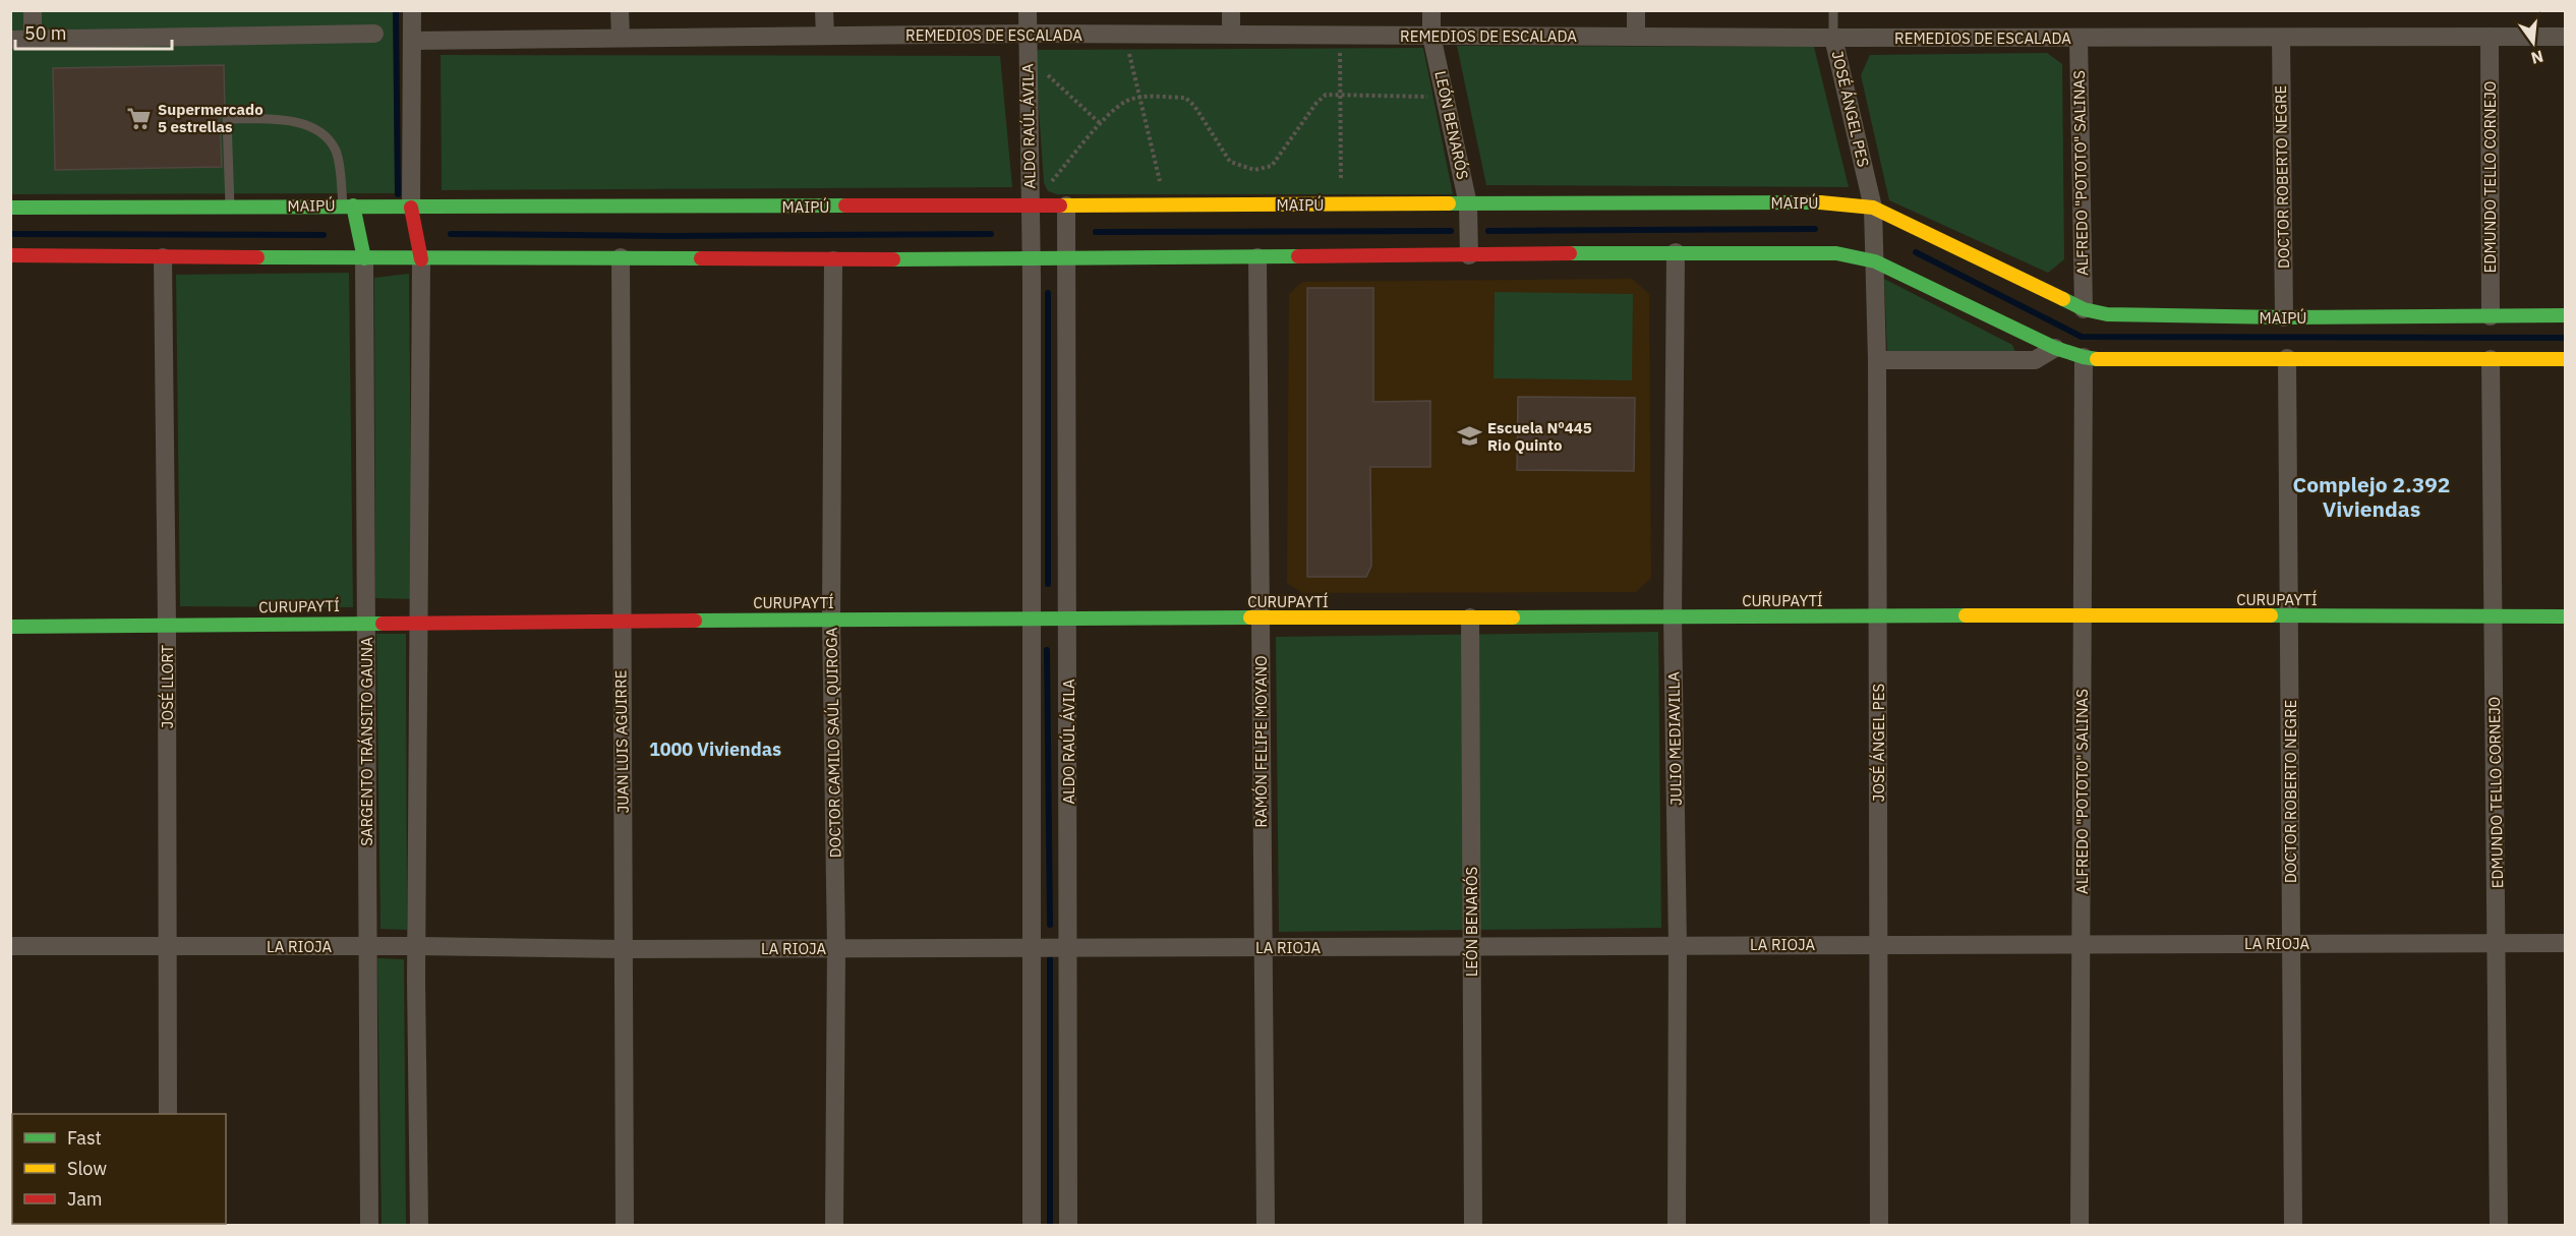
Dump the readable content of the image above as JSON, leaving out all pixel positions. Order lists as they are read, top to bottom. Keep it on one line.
{"streets":{"street":["REMEDIOS DE ESCALADA","JOSÉ ÁNGEL PES","LEÓN BENARÓS","ALDO RAÚL ÁVILA","ALFREDO \"POTOTO\" SALINAS","DOCTOR ROBERTO NEGRE","EDMUNDO TELLO CORNEJO","MAIPÚ","CURUPAYTÍ","JOSÉ LLORT","JULIO MEDIAVILLA","SARGENTO TRÁNSITO GAUNA","JUAN LUIS AGUIRRE","RAMÓN FELIPE MOYANO","DOCTOR CAMILO SAÚL QUIROGA","LA RIOJA"]},"crossings":[["REMEDIOS DE ESCALADA","JOSÉ ÁNGEL PES"],["REMEDIOS DE ESCALADA","LEÓN BENARÓS"],["REMEDIOS DE ESCALADA","ALDO RAÚL ÁVILA"],["REMEDIOS DE ESCALADA","ALFREDO \"POTOTO\" SALINAS"],["REMEDIOS DE ESCALADA","DOCTOR ROBERTO NEGRE"],["REMEDIOS DE ESCALADA","EDMUNDO TELLO CORNEJO"],["JOSÉ ÁNGEL PES","MAIPÚ"],["JOSÉ ÁNGEL PES","CURUPAYTÍ"],["JOSÉ ÁNGEL PES","LA RIOJA"],["LEÓN BENARÓS","MAIPÚ"],["LEÓN BENARÓS","CURUPAYTÍ"],["LEÓN BENARÓS","LA RIOJA"],["ALDO RAÚL ÁVILA","MAIPÚ"],["ALDO RAÚL ÁVILA","CURUPAYTÍ"],["ALDO RAÚL ÁVILA","LA RIOJA"],["ALFREDO \"POTOTO\" SALINAS","MAIPÚ"],["ALFREDO \"POTOTO\" SALINAS","CURUPAYTÍ"],["ALFREDO \"POTOTO\" SALINAS","LA RIOJA"],["DOCTOR ROBERTO NEGRE","MAIPÚ"],["DOCTOR ROBERTO NEGRE","CURUPAYTÍ"],["DOCTOR ROBERTO NEGRE","LA RIOJA"],["EDMUNDO TELLO CORNEJO","MAIPÚ"],["EDMUNDO TELLO CORNEJO","CURUPAYTÍ"],["EDMUNDO TELLO CORNEJO","LA RIOJA"],["CURUPAYTÍ","JOSÉ LLORT"],["CURUPAYTÍ","JULIO MEDIAVILLA"],["CURUPAYTÍ","SARGENTO TRÁNSITO GAUNA"],["CURUPAYTÍ","JUAN LUIS AGUIRRE"],["CURUPAYTÍ","RAMÓN FELIPE MOYANO"],["CURUPAYTÍ","DOCTOR CAMILO SAÚL QUIROGA"],["JOSÉ LLORT","LA RIOJA"],["JULIO MEDIAVILLA","LA RIOJA"],["SARGENTO TRÁNSITO GAUNA","LA RIOJA"],["JUAN LUIS AGUIRRE","LA RIOJA"],["RAMÓN FELIPE MOYANO","LA RIOJA"],["DOCTOR CAMILO SAÚL QUIROGA","LA RIOJA"]],"districts":["Complejo 2.392 Viviendas","1000 Viviendas"],"places":{"supermarket":["Supermercado 5 estrellas"],"school or university":["Escuela Nº445 Rio Quinto"]},"legend":["Fast","Slow","Jam"],"scale_bar":"50 m","north":"bottom"}
